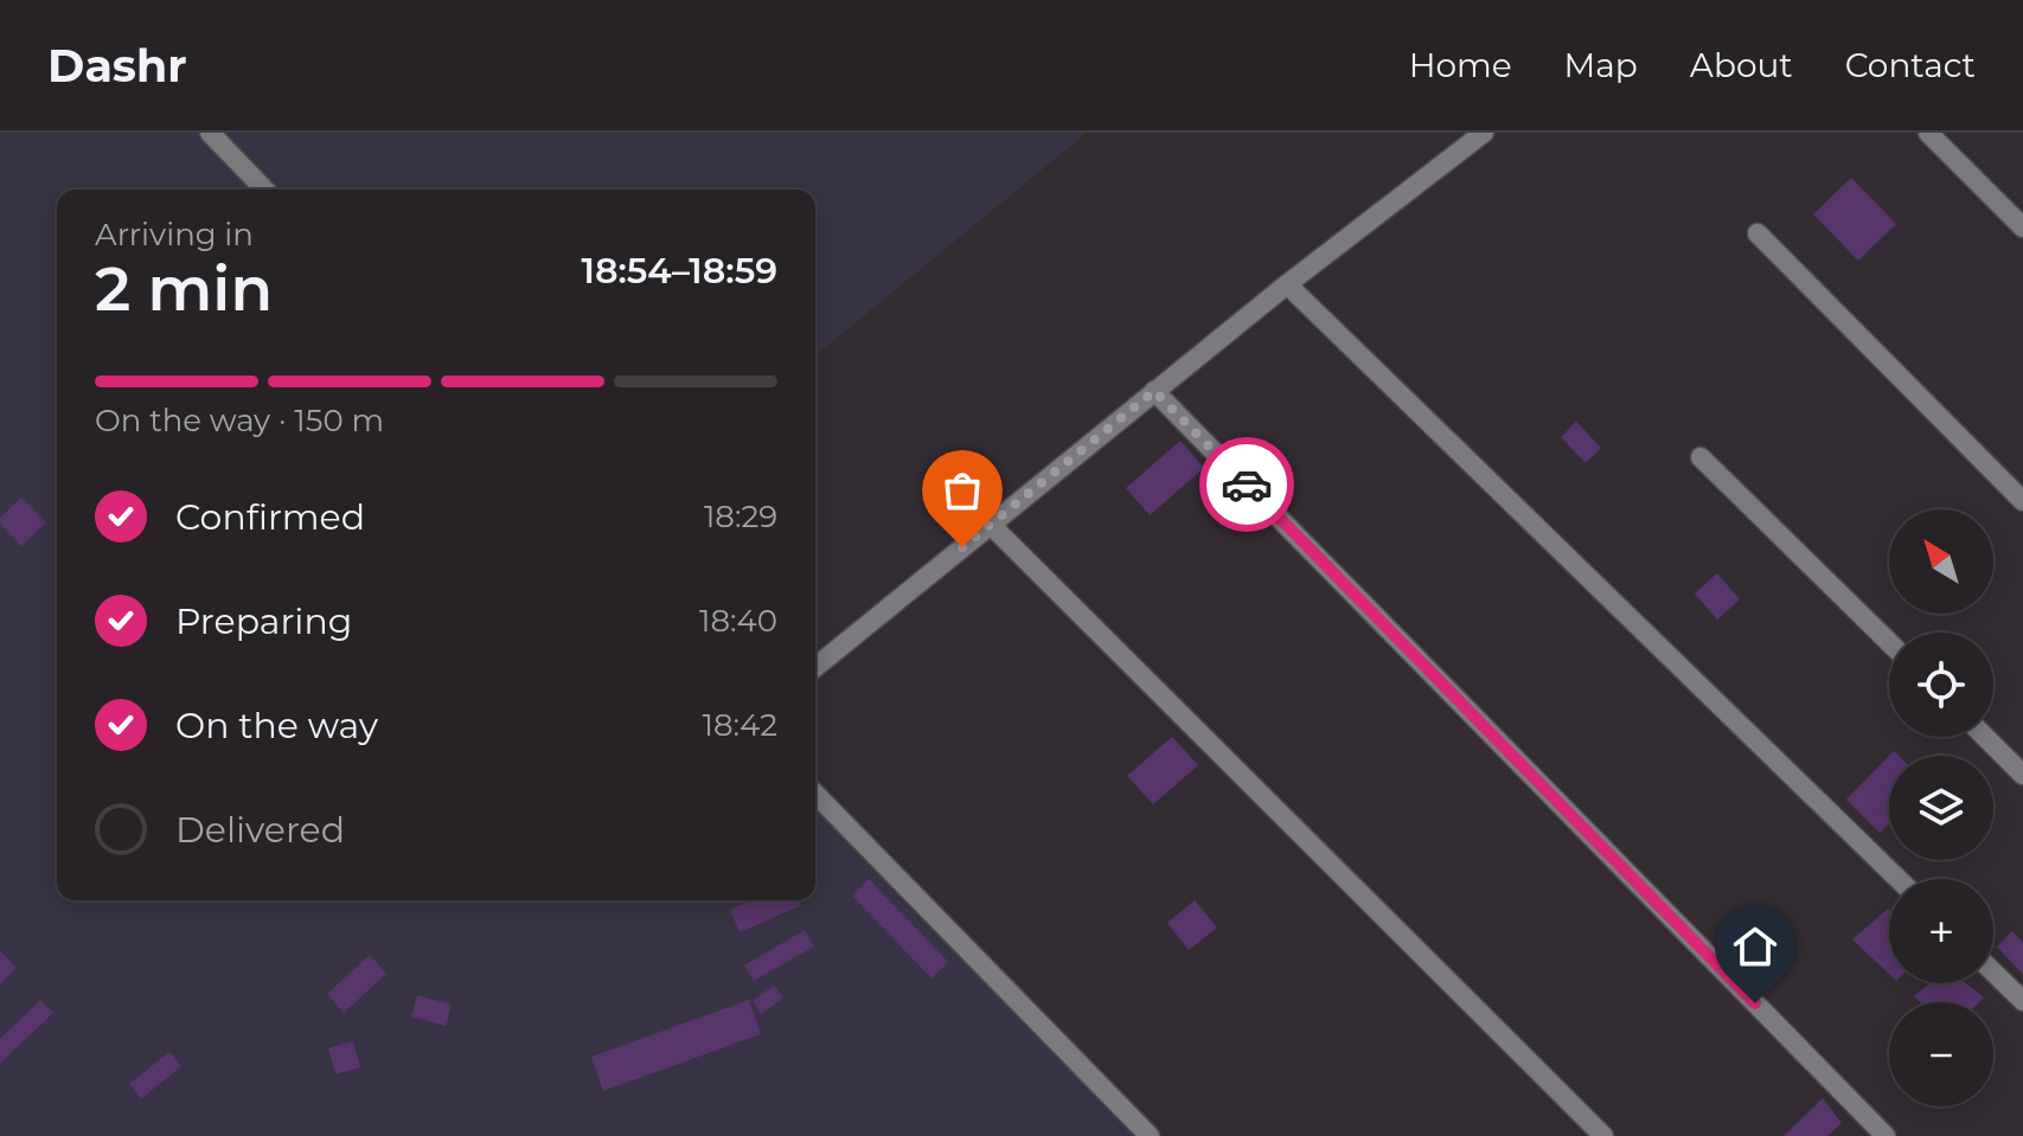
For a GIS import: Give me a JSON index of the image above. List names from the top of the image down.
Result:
{
  "north": "top left",
  "page": {
    "header": "Dashr",
    "nav": [
      "Home",
      "Map",
      "About",
      "Contact"
    ],
    "heading": ["2 min", "Arriving in", "18:54–18:59"],
    "bar": "On the way · 150 m",
    "list": [
      ["Confirmed", "18:29"],
      ["Preparing", "18:40"],
      ["On the way", "18:42"],
      "Delivered"
    ],
    "map_buttons": ["+", "−"]
  }
}
